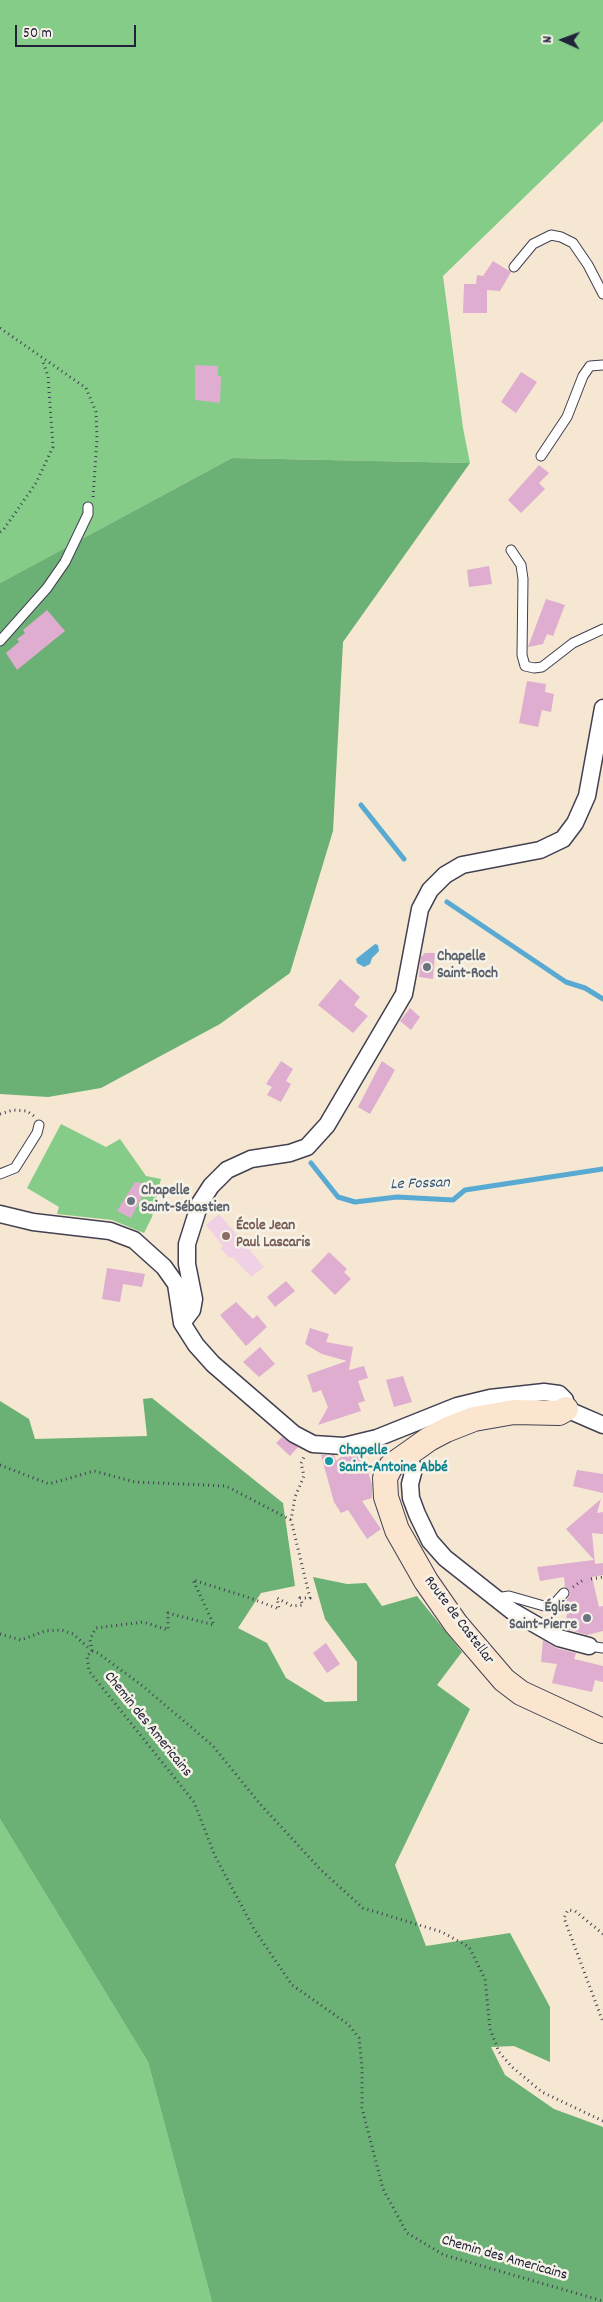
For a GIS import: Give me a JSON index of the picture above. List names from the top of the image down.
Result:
{
  "streets": {
    "street": ["Route de Castellar"],
    "path": ["Chemin des Americains"]
  },
  "water": ["Le Fossan"],
  "places": [
    "Chapelle Saint-Roch",
    "Chapelle Saint-Sébastien",
    "École Jean Paul Lascaris",
    "Chapelle Saint-Antoine Abbé",
    "Église Saint-Pierre"
  ],
  "scale_bar": "50 m",
  "north": "left"
}
